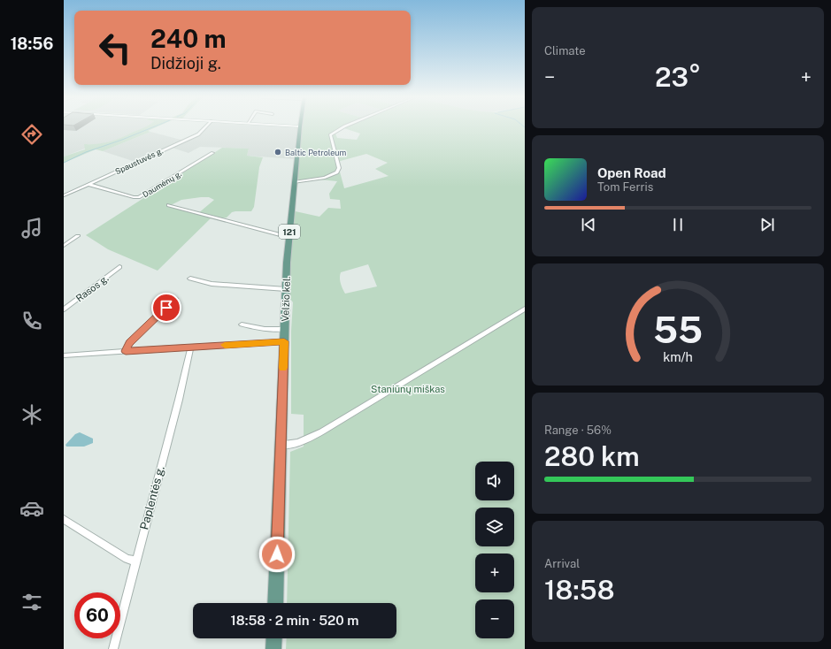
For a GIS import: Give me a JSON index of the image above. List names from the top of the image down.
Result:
{
  "streets": {
    "main road": ["121", "Velžio kel."],
    "street": [
      "Spaustuvės g.",
      "Daumėnų g.",
      "Rasos g.",
      "Paplentės g."
    ]
  },
  "crossings": [
    ["Spaustuvės g.", "Daumėnų g."]
  ],
  "parks": ["Staniūnų miškas"],
  "places": ["Baltic Petroleum"],
  "page": {
    "tabs": "18:56",
    "tile": [
      "Climate",
      ["Range · 56%", "280 km"],
      ["Arrival", "18:58"]
    ],
    "turn": ["240 m", "Didžioji g."],
    "heat": ["−", "23°", "+"],
    "song": ["Open Road", "Tom Ferris"],
    "map_buttons": ["+", "−"],
    "limit": "60",
    "trip": "18:58 · 2 min · 520 m",
    "gauge": ["55", "km/h"]
  }
}
